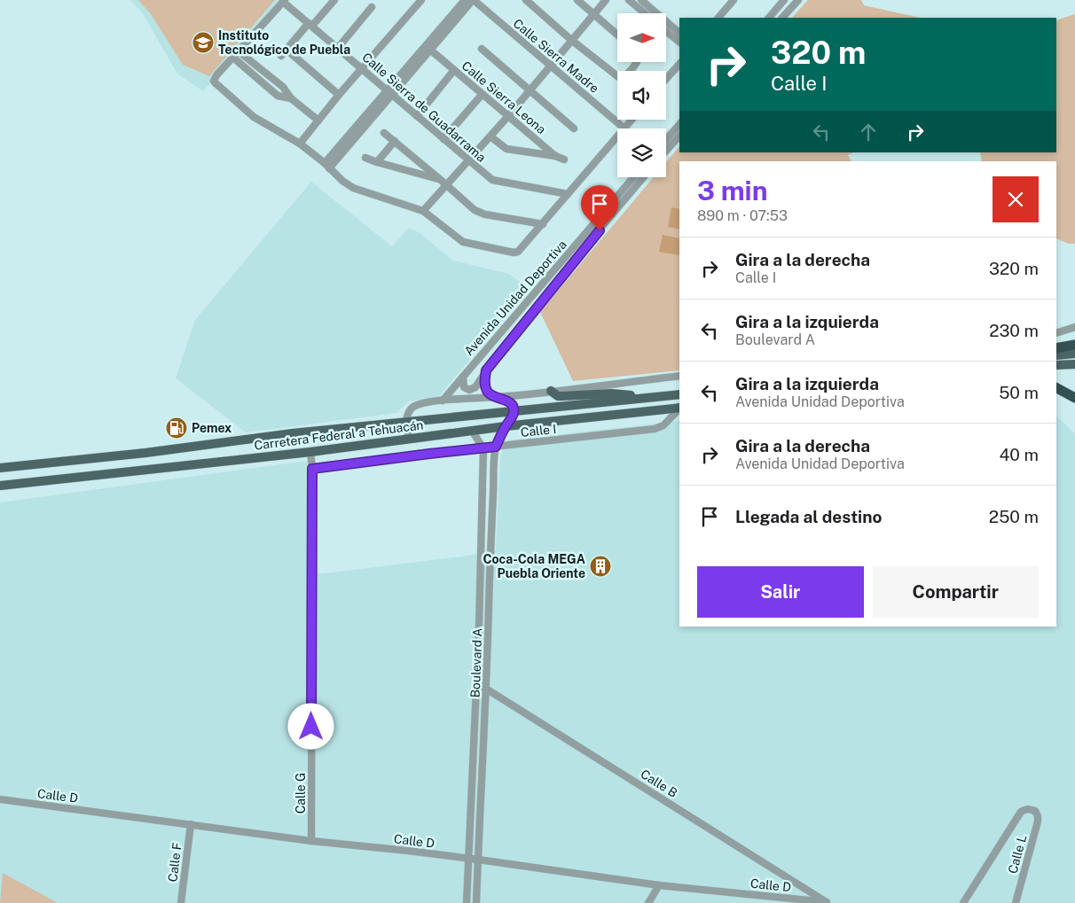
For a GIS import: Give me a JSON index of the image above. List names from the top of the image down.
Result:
{
  "streets": {
    "main road": ["Carretera Federal a Tehuacán"],
    "street": [
      "Calle Sierra Madre",
      "Calle Sierra Leona",
      "Calle Sierra de Guadarrama",
      "Avenida Unidad Deportiva",
      "Calle I",
      "Boulevard A",
      "Calle B",
      "Calle G",
      "Calle D",
      "Calle L",
      "Calle F"
    ]
  },
  "crossings": [
    ["Calle I", "Boulevard A"],
    ["Calle I", "Calle G"],
    ["Carretera Federal a Tehuacán", "Boulevard A"],
    ["Carretera Federal a Tehuacán", "Calle G"],
    ["Boulevard A", "Calle B"],
    ["Boulevard A", "Calle D"],
    ["Calle B", "Calle D"],
    ["Calle G", "Calle D"],
    ["Calle D", "Calle F"]
  ],
  "places": {
    "school or university": ["Instituto Tecnológico de Puebla"],
    "fuel station": ["Pemex"],
    "building": ["Coca-Cola MEGA Puebla Oriente"]
  },
  "north": "right",
  "page": {
    "turn": ["320 m", "Calle I"],
    "heading": ["3 min", "890 m · 07:53"],
    "list": [
      {
        "name": "Gira a la derecha",
        "note": "Calle I",
        "value": "320 m"
      },
      {
        "name": "Gira a la izquierda",
        "note": "Boulevard A",
        "value": "230 m"
      },
      {
        "name": "Gira a la izquierda",
        "note": "Avenida Unidad Deportiva",
        "value": "50 m"
      },
      {
        "name": "Gira a la derecha",
        "note": "Avenida Unidad Deportiva",
        "value": "40 m"
      },
      {
        "name": "Llegada al destino",
        "value": "250 m"
      }
    ],
    "buttons": ["Salir", "Compartir"]
  }
}
